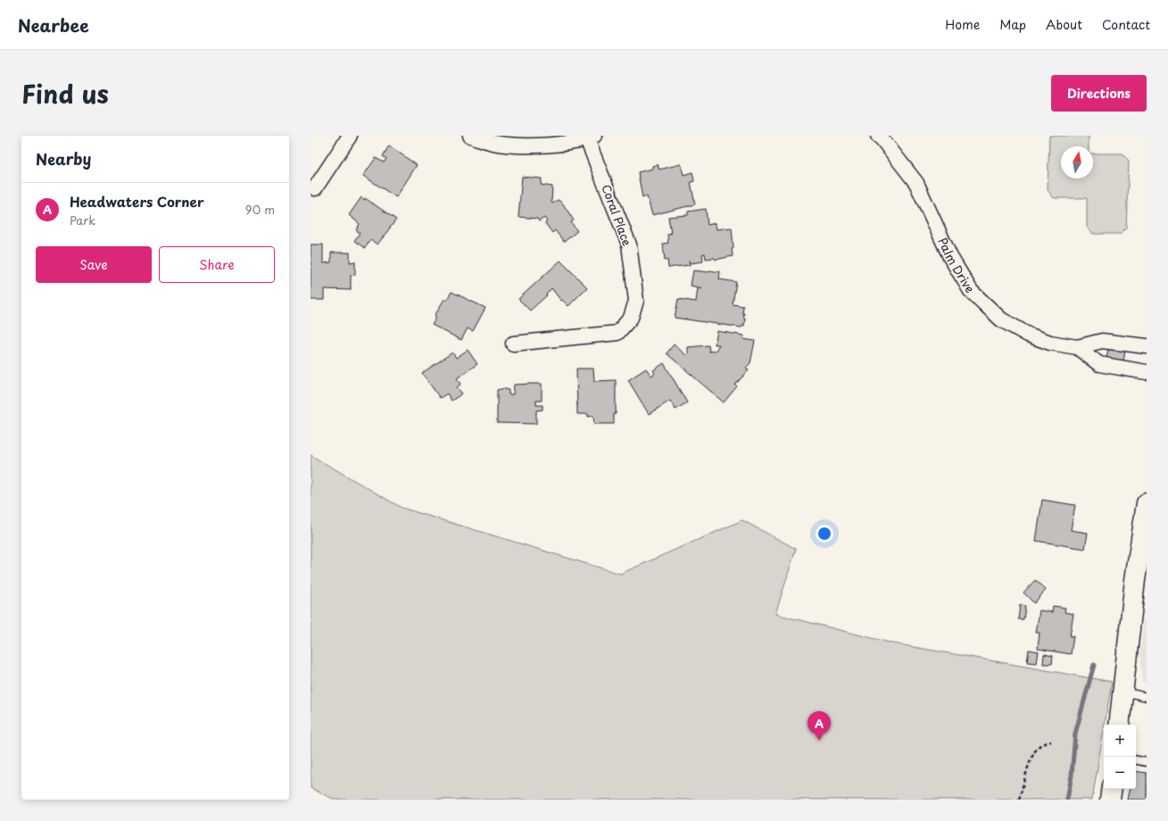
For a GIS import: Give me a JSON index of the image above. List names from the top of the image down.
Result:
{
  "streets": {
    "street": ["Coral Place", "Palm Drive"]
  },
  "north": "top",
  "page": {
    "header": "Nearbee",
    "nav": [
      "Home",
      "Map",
      "About",
      "Contact"
    ],
    "title": "Find us",
    "buttons": [
      "Directions",
      ["Save", "Share"]
    ],
    "heading": "Nearby",
    "list": [
      {
        "mark": "A",
        "name": "Headwaters Corner",
        "note": "Park",
        "value": "90 m"
      }
    ],
    "pins": "A",
    "map_buttons": ["+", "−"]
  }
}
